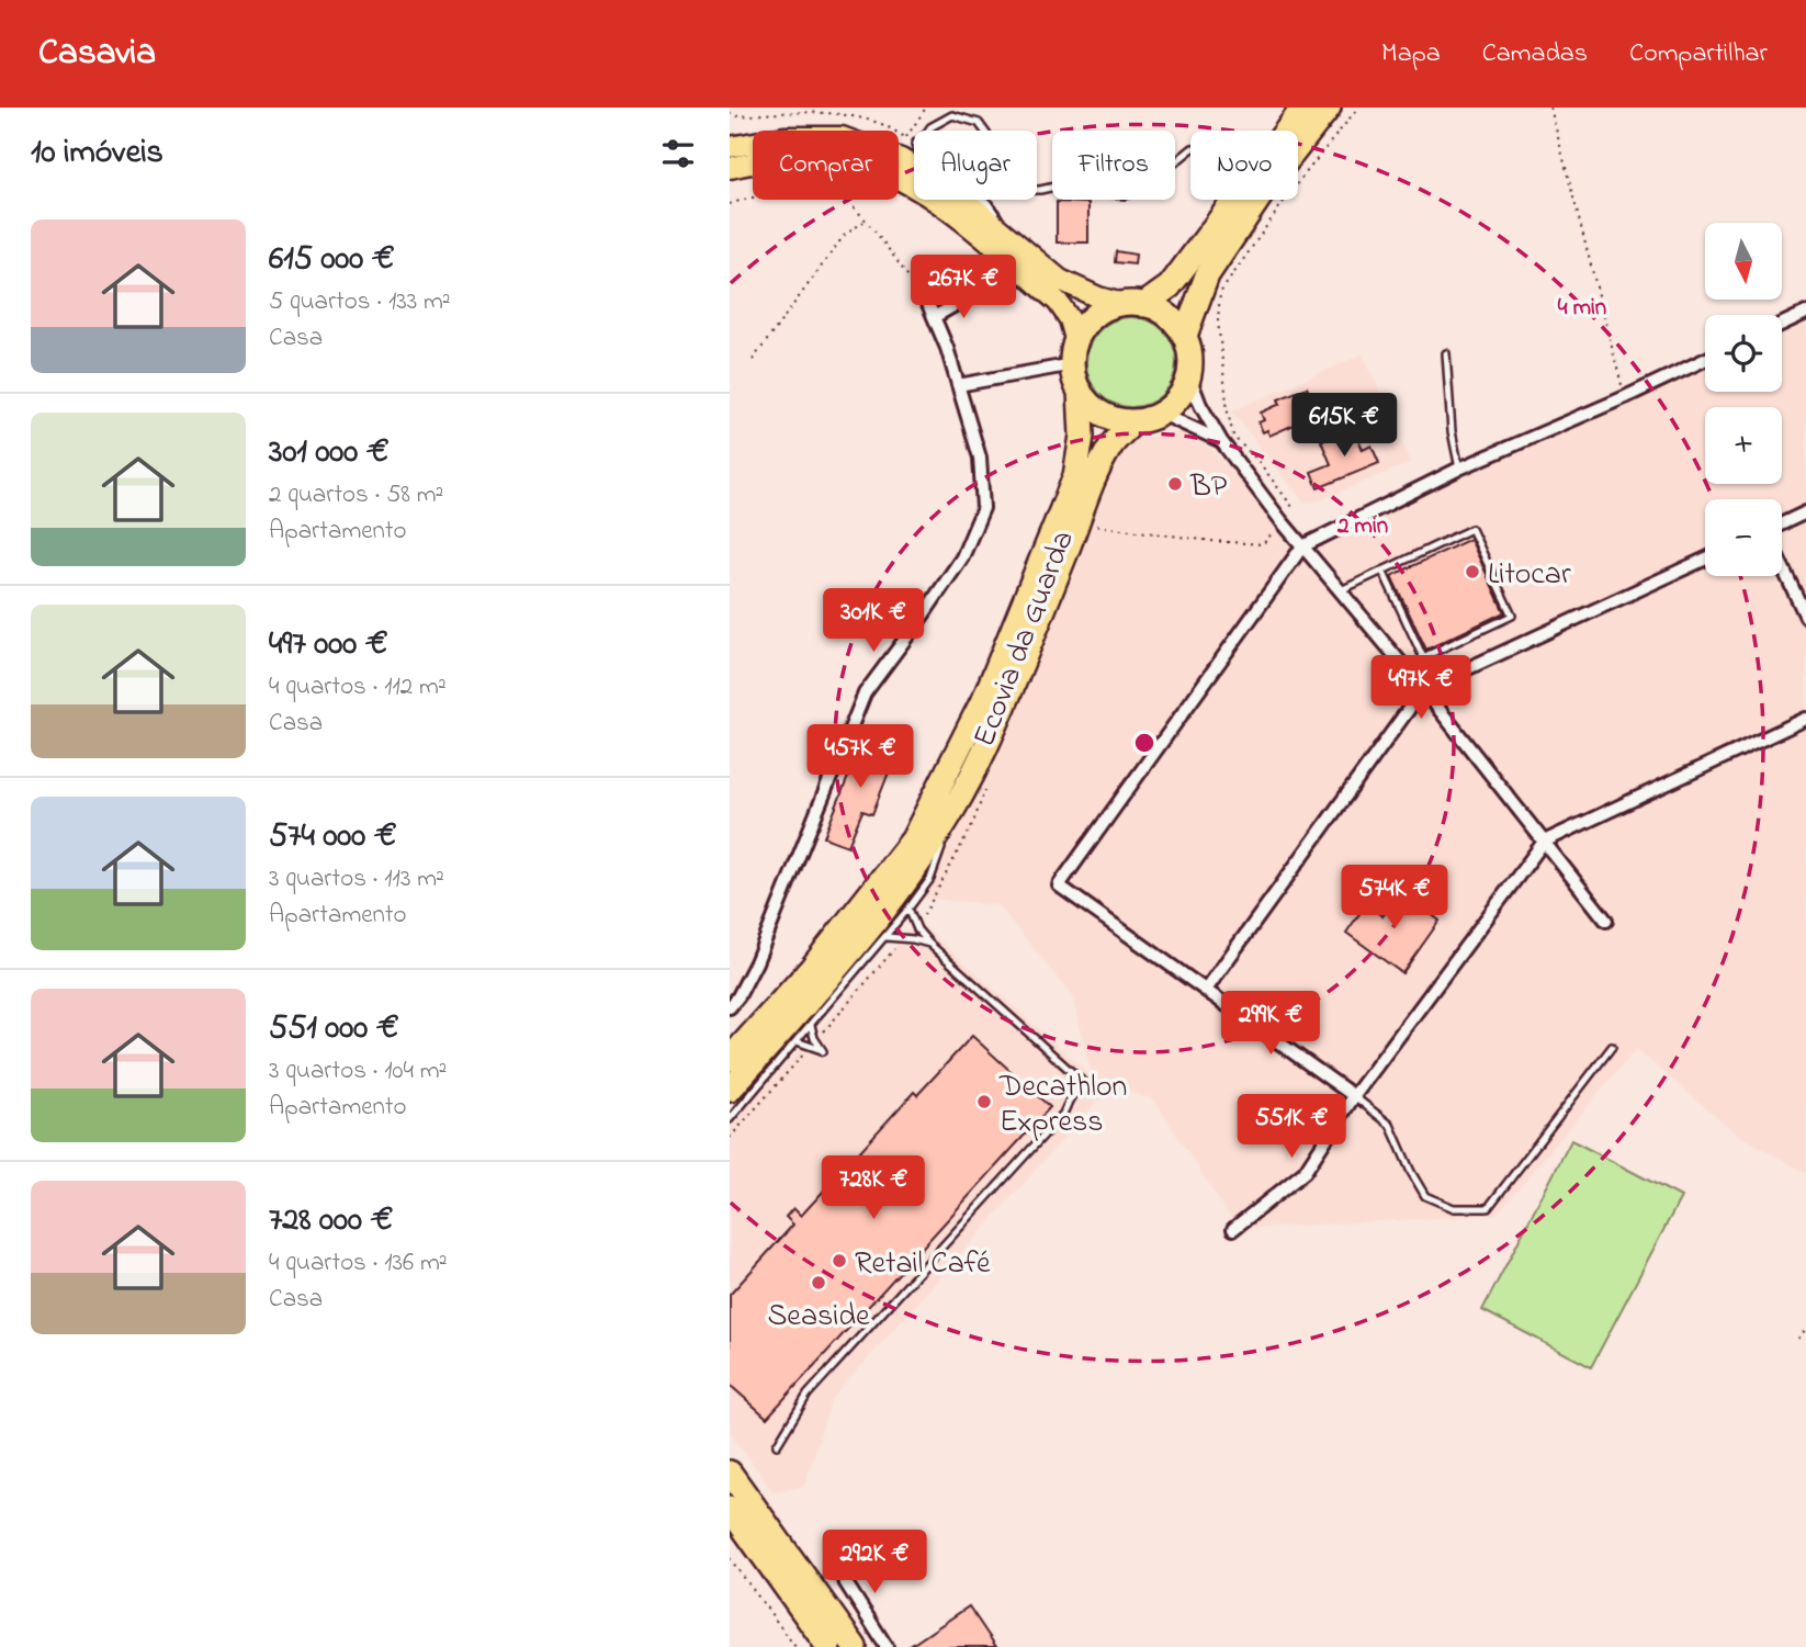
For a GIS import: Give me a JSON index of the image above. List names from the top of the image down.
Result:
{
  "streets": {
    "path": ["Ecovia da Guarda"]
  },
  "places": [
    "BP",
    "Litocar",
    "Decathlon Express",
    "Retail Café",
    "Seaside"
  ],
  "north": "bottom",
  "page": {
    "header": "Casavia",
    "nav": ["Mapa", "Camadas", "Compartilhar"],
    "heading": "10 imóveis",
    "chip": [
      "Comprar",
      "Alugar",
      "Filtros",
      "Novo"
    ],
    "list": [
      {
        "name": "615 000 €",
        "note": "5 quartos · 133 m² · Casa"
      },
      {
        "name": "301 000 €",
        "note": "2 quartos · 58 m² · Apartamento"
      },
      {
        "name": "497 000 €",
        "note": "4 quartos · 112 m² · Casa"
      },
      {
        "name": "574 000 €",
        "note": "3 quartos · 113 m² · Apartamento"
      },
      {
        "name": "551 000 €",
        "note": "3 quartos · 104 m² · Apartamento"
      },
      {
        "name": "728 000 €",
        "note": "4 quartos · 136 m² · Casa"
      }
    ],
    "map_buttons": ["+", "−"],
    "price": [
      "267K €",
      "615K €",
      "301K €",
      "497K €",
      "457K €",
      "574K €",
      "299K €",
      "551K €",
      "728K €",
      "292K €"
    ]
  },
  "rings": ["4 min", "2 min"]
}
